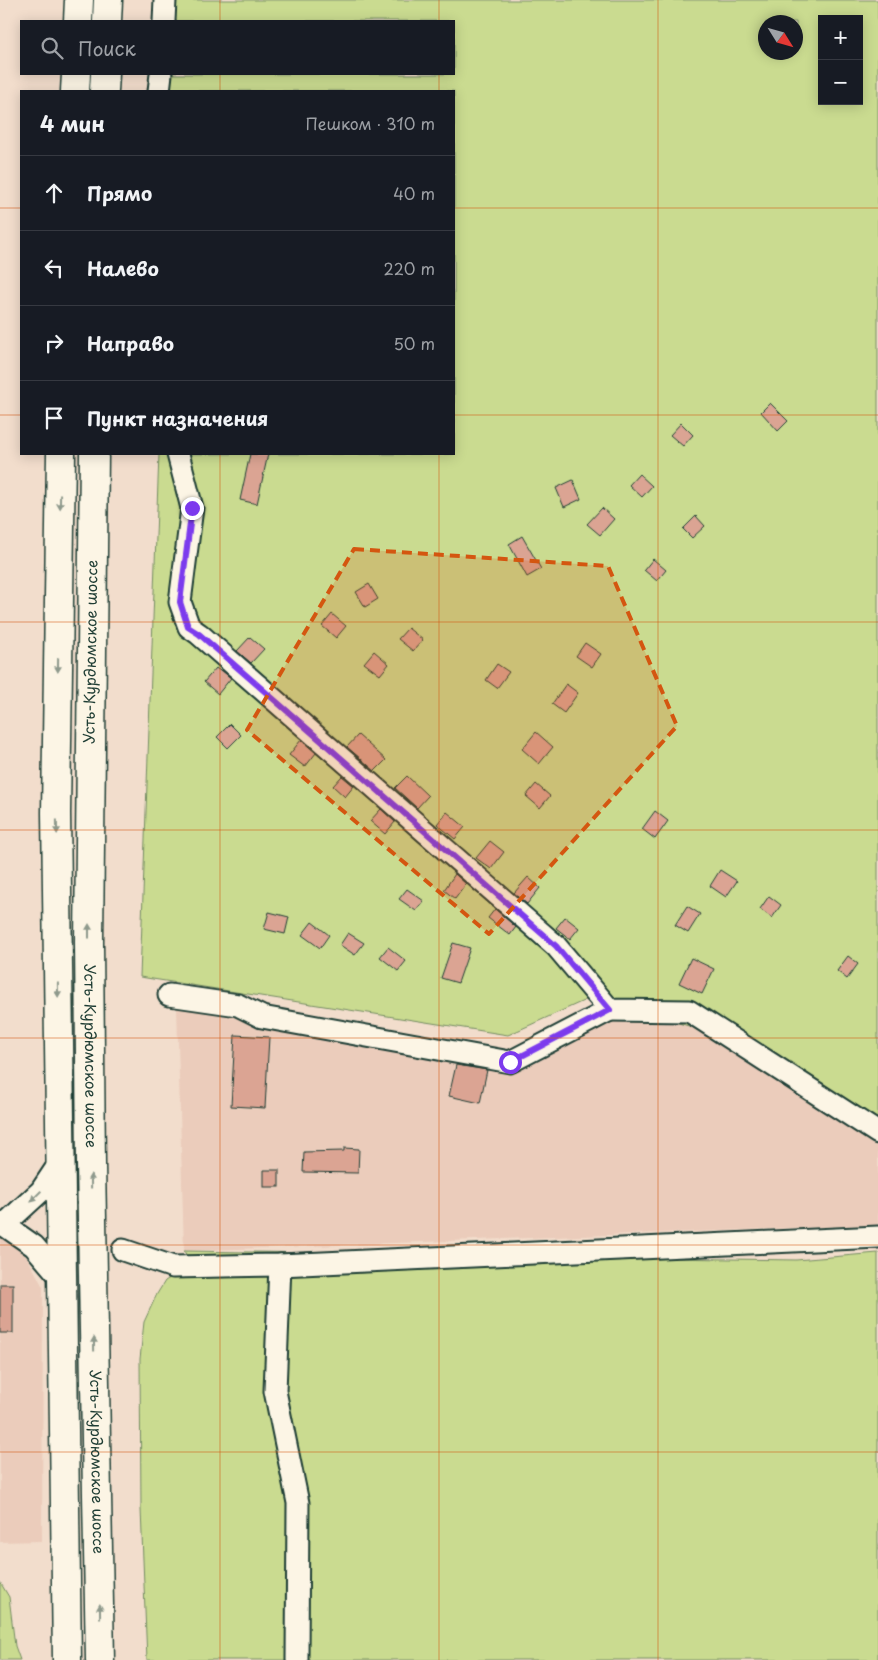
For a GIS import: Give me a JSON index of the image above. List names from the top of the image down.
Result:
{
  "streets": {
    "main road": ["Усть-Курдюмское шоссе"]
  },
  "north": "bottom right",
  "page": {
    "map_buttons": ["+", "−"],
    "search": "Поиск",
    "heading": ["4 мин", "Пешком · 310 m"],
    "list": [
      ["Прямо", "40 m"],
      ["Налево", "220 m"],
      ["Направо", "50 m"],
      "Пункт назначения"
    ]
  }
}
